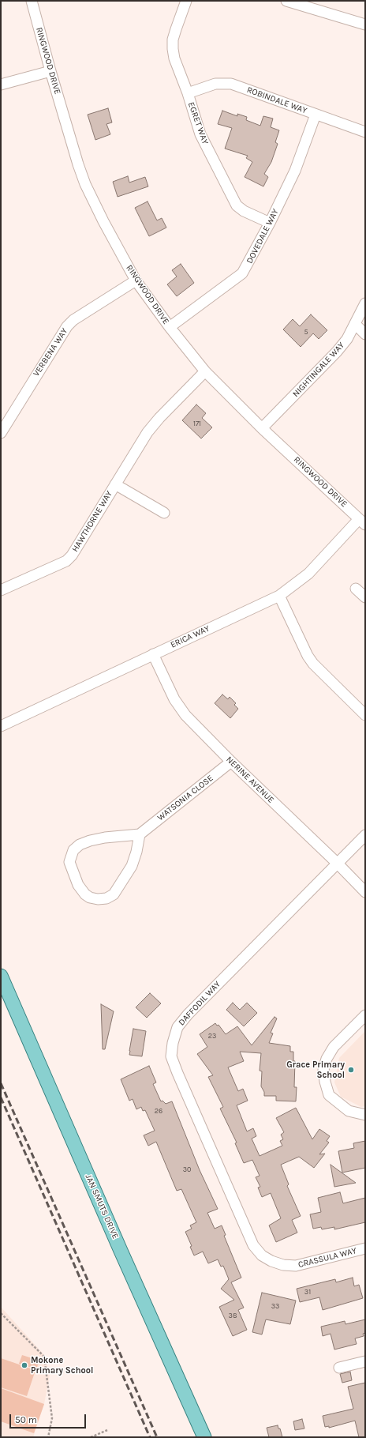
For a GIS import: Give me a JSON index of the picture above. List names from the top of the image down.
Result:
{
  "streets": {
    "main road": ["JAN SMUTS DRIVE"],
    "street": [
      "RINGWOOD DRIVE",
      "ROBINDALE WAY",
      "EGRET WAY",
      "DOVEDALE WAY",
      "VERBENA WAY",
      "NIGHTINGALE WAY",
      "HAWTHORNE WAY",
      "ERICA WAY",
      "NERINE AVENUE",
      "WATSONIA CLOSE",
      "DAFFODIL WAY",
      "CRASSULA WAY"
    ]
  },
  "crossings": [
    ["RINGWOOD DRIVE", "DOVEDALE WAY"],
    ["RINGWOOD DRIVE", "VERBENA WAY"],
    ["RINGWOOD DRIVE", "NIGHTINGALE WAY"],
    ["RINGWOOD DRIVE", "HAWTHORNE WAY"],
    ["RINGWOOD DRIVE", "ERICA WAY"],
    ["ROBINDALE WAY", "EGRET WAY"],
    ["ROBINDALE WAY", "DOVEDALE WAY"],
    ["EGRET WAY", "DOVEDALE WAY"],
    ["ERICA WAY", "NERINE AVENUE"],
    ["NERINE AVENUE", "WATSONIA CLOSE"],
    ["NERINE AVENUE", "DAFFODIL WAY"],
    ["DAFFODIL WAY", "CRASSULA WAY"]
  ],
  "places": ["Grace Primary School", "Mokone Primary School"],
  "house_numbers": [
    "5",
    "171",
    "23",
    "26",
    "30",
    "31",
    "33",
    "38"
  ],
  "scale_bar": "50 m"
}
